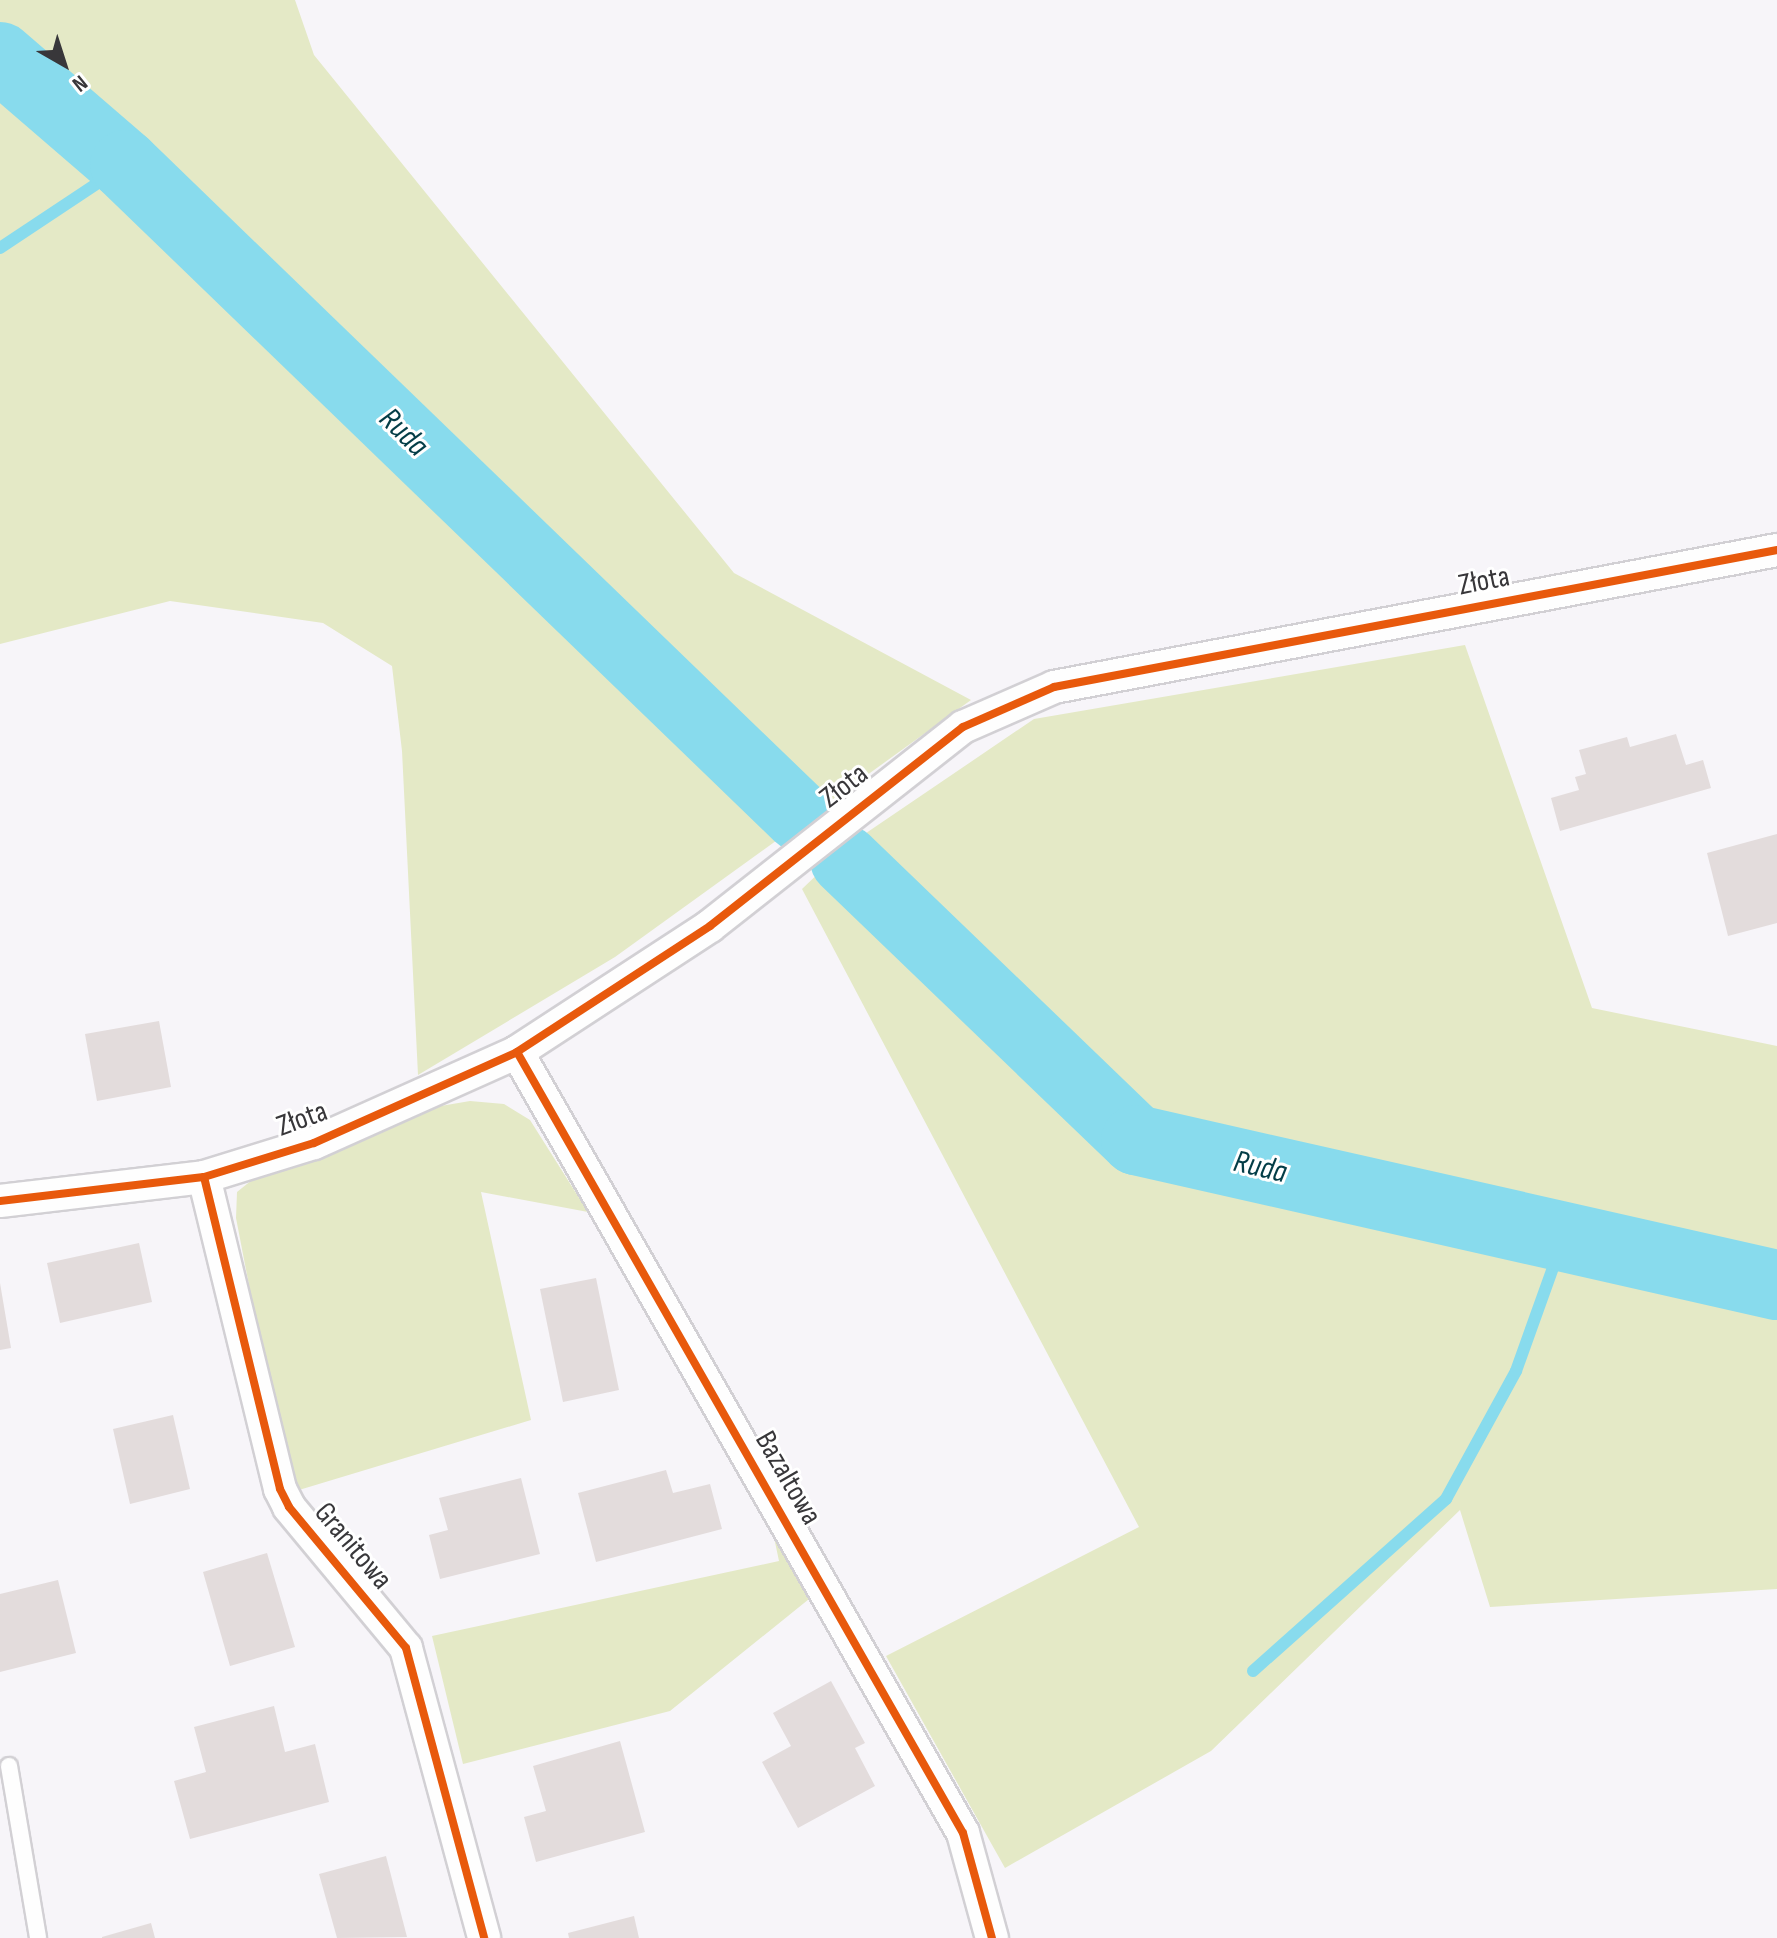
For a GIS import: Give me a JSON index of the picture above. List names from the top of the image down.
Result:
{
  "streets": {
    "street": ["Złota", "Bazaltowa", "Granitowa"]
  },
  "crossings": [
    ["Złota", "Bazaltowa"],
    ["Złota", "Granitowa"]
  ],
  "water": ["Ruda"],
  "north": "bottom right"
}
